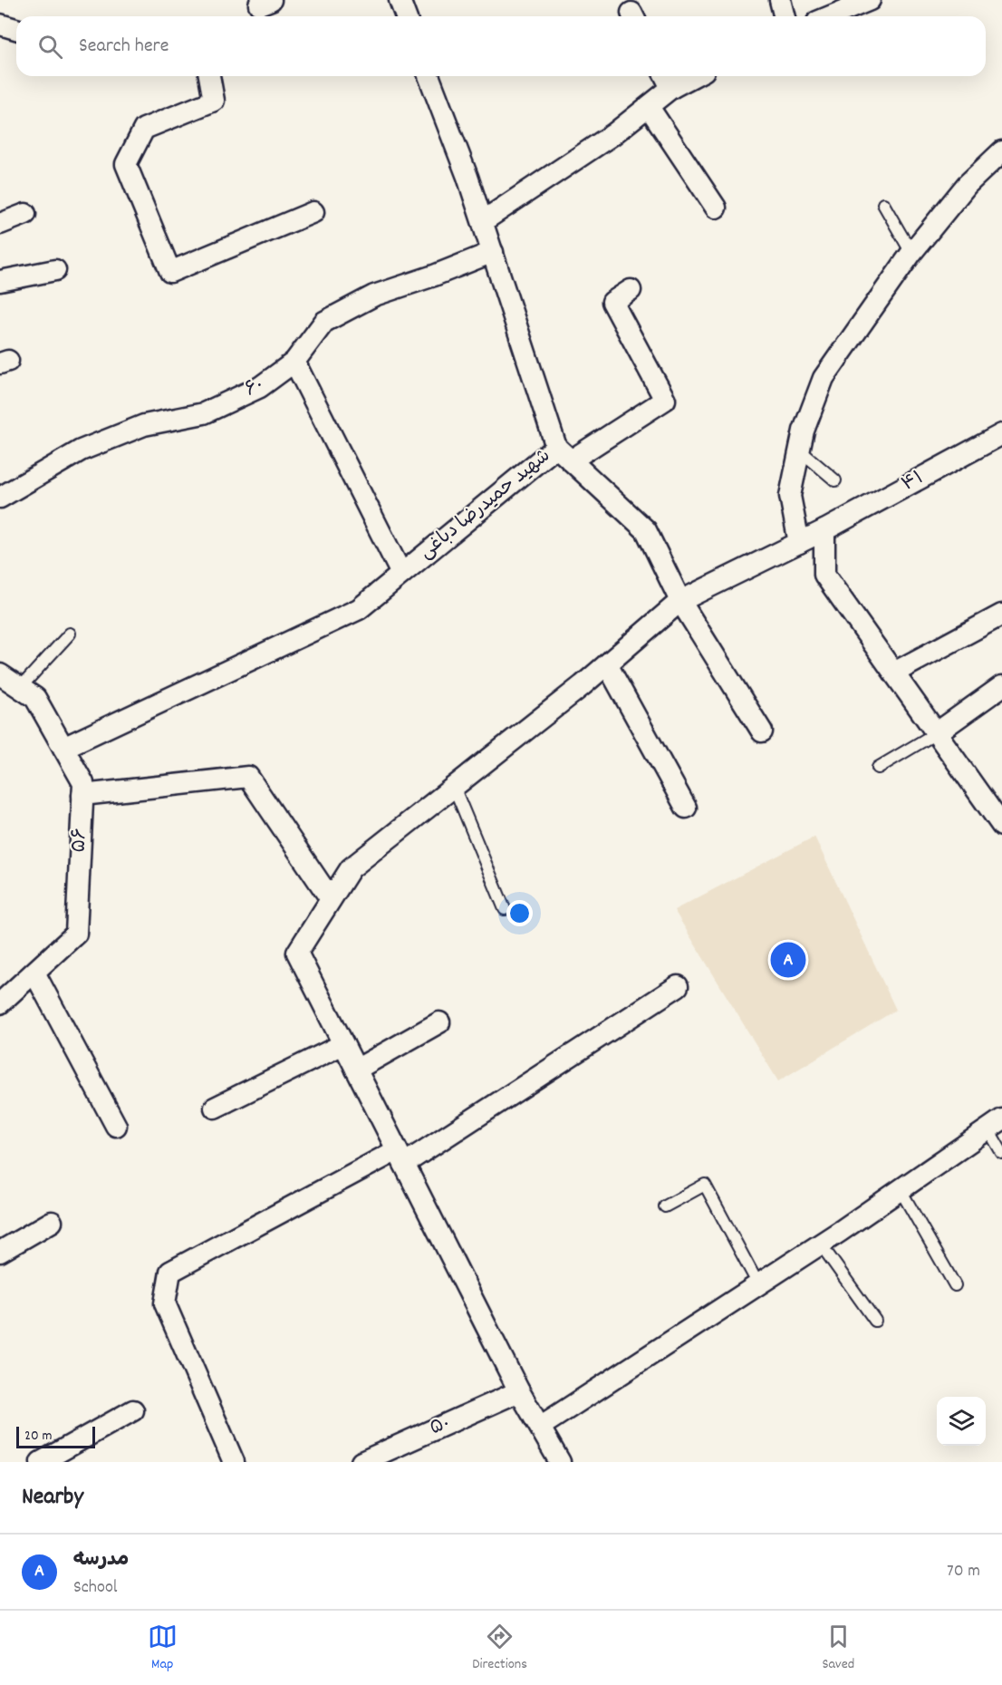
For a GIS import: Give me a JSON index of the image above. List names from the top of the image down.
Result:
{
  "streets": {
    "street": [
      "۶۰",
      "۴۱",
      "شهید حمیدرضا دباغی",
      "۵۶",
      "۵۰"
    ]
  },
  "crossings": [
    ["۶۰", "شهید حمیدرضا دباغی"],
    ["شهید حمیدرضا دباغی", "۵۶"]
  ],
  "scale_bar": "20 m",
  "page": {
    "search": "Search here",
    "pins": "A",
    "scale": "20 m",
    "heading": "Nearby",
    "list": [
      {
        "mark": "A",
        "name": "مدرسه",
        "note": "School",
        "value": "70 m"
      }
    ],
    "nav": ["Map", "Directions", "Saved"]
  }
}
